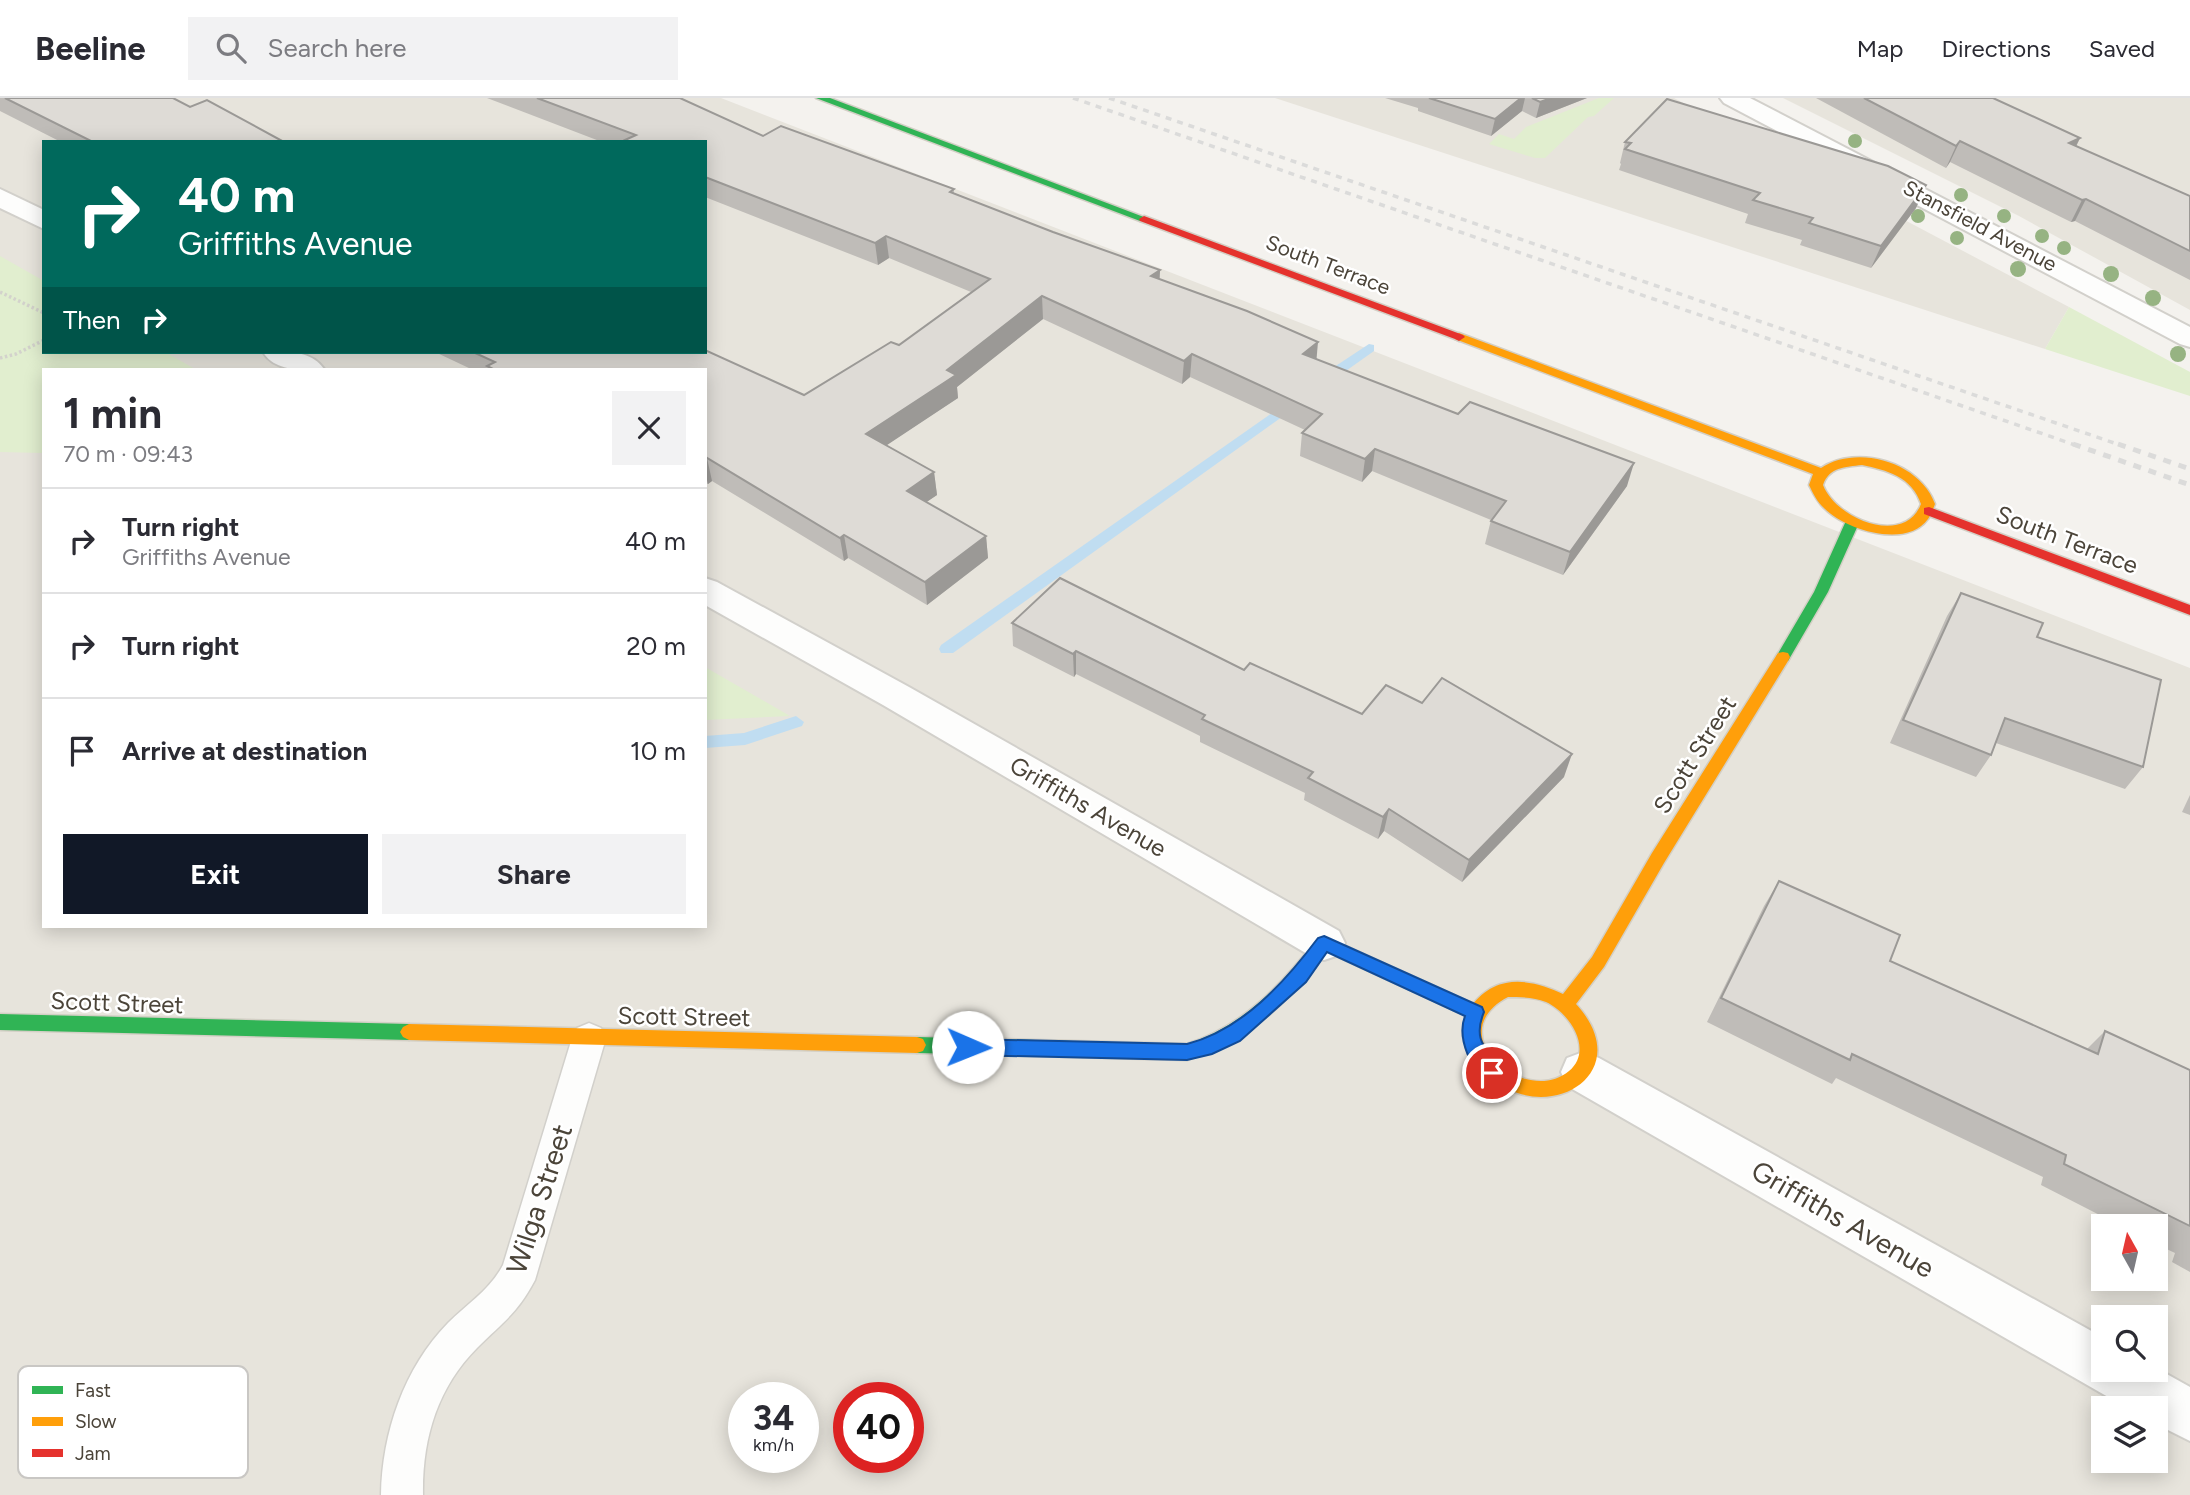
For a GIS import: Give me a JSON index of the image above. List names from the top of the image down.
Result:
{
  "streets": {
    "street": [
      "Stansfield Avenue",
      "South Terrace",
      "Scott Street",
      "Griffiths Avenue"
    ],
    "lane": ["Wilga Street"]
  },
  "crossings": [
    ["Scott Street", "Griffiths Avenue"],
    ["Scott Street", "Wilga Street"]
  ],
  "legend": ["Fast", "Slow", "Jam"],
  "north": "top",
  "page": {
    "header": "Beeline",
    "search": "Search here",
    "nav": ["Map", "Directions", "Saved"],
    "turn": ["40 m", "Griffiths Avenue"],
    "then": "Then",
    "heading": ["1 min", "70 m · 09:43"],
    "list": [
      {
        "name": "Turn right",
        "note": "Griffiths Avenue",
        "value": "40 m"
      },
      {
        "name": "Turn right",
        "value": "20 m"
      },
      {
        "name": "Arrive at destination",
        "value": "10 m"
      }
    ],
    "buttons": ["Exit", "Share"],
    "speed": "34 km/h",
    "limit": "40"
  }
}
